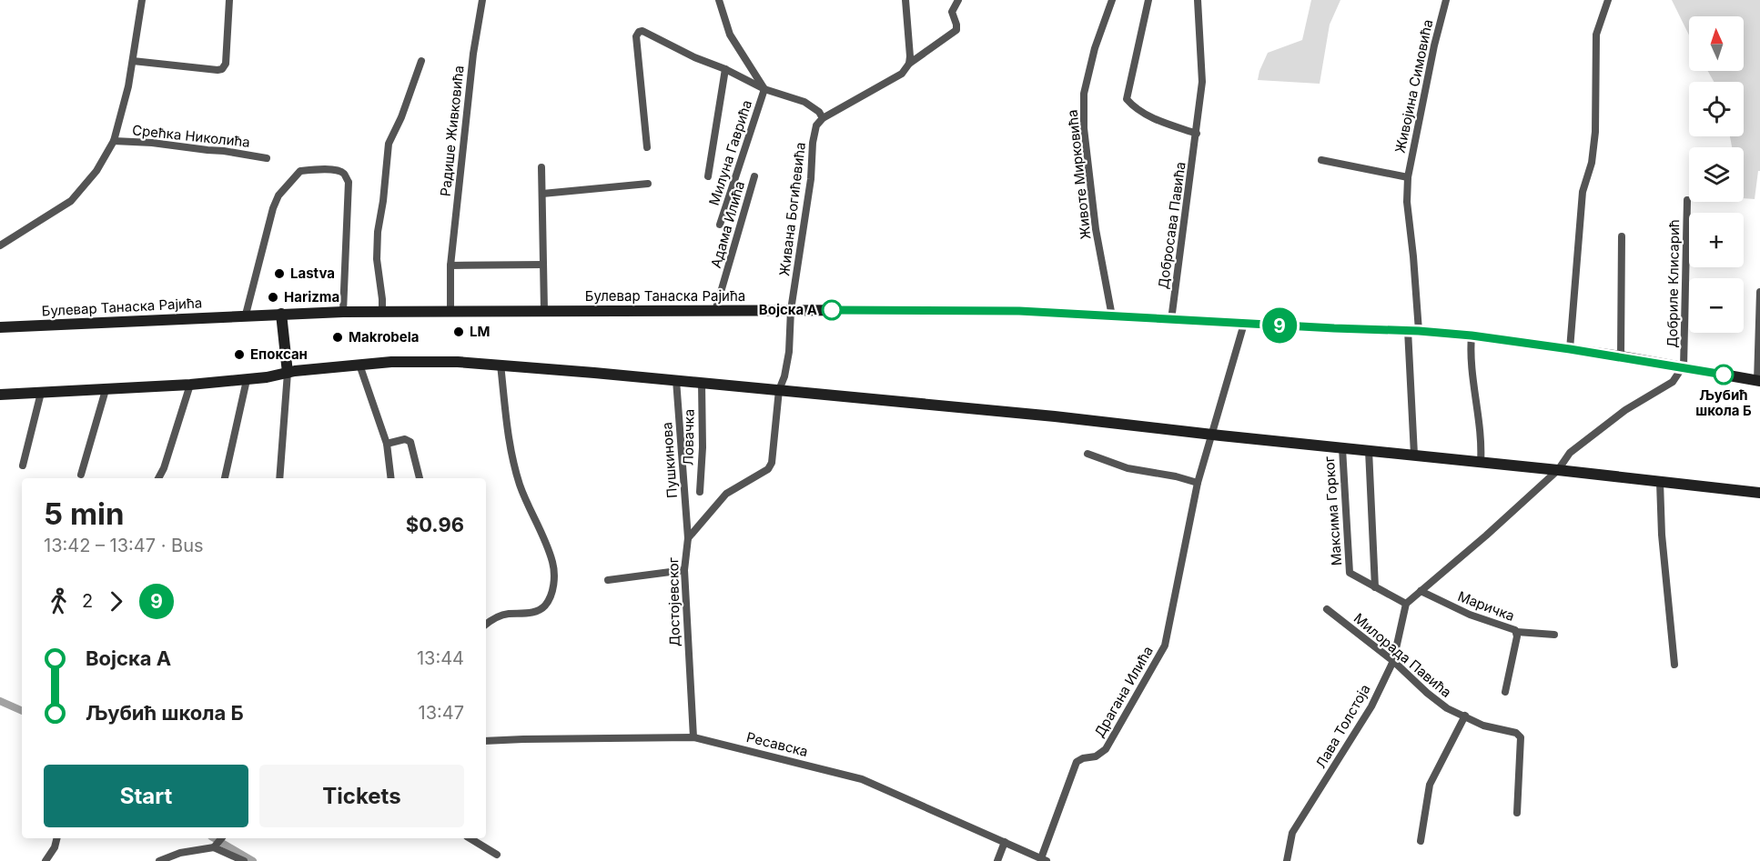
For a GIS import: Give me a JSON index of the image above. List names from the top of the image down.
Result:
{
  "streets": {
    "street": [
      "Живојина Симовића",
      "Радише Живковића",
      "Срећка Николића",
      "Милуна Гаврића",
      "Животе Мирковића",
      "Живана Богићевића",
      "Адама Илића",
      "Добросава Павића",
      "Добриле Клисарић",
      "Булевар Танаска Рајића",
      "Ловачка",
      "Пушкинова",
      "Максима Горког",
      "Достојевског",
      "Маричка",
      "Милорада Павића",
      "Драгана Илића",
      "Лава Толстоја",
      "Ресавска"
    ]
  },
  "crossings": [
    ["Живојина Симовића", "Булевар Танаска Рајића"],
    ["Радише Живковића", "Булевар Танаска Рајића"],
    ["Милуна Гаврића", "Живана Богићевића"],
    ["Животе Мирковића", "Булевар Танаска Рајића"],
    ["Живана Богићевића", "Булевар Танаска Рајића"],
    ["Живана Богићевића", "Достојевског"],
    ["Адама Илића", "Булевар Танаска Рајића"],
    ["Добросава Павића", "Булевар Танаска Рајића"],
    ["Добриле Клисарић", "Булевар Танаска Рајића"],
    ["Булевар Танаска Рајића", "Достојевског"],
    ["Пушкинова", "Достојевског"],
    ["Максима Горког", "Лава Толстоја"],
    ["Достојевског", "Ресавска"],
    ["Милорада Павића", "Лава Толстоја"],
    ["Драгана Илића", "Ресавска"]
  ],
  "places": [
    "Lastva",
    "Harizma",
    "Војска А",
    "LM",
    "Makrobela",
    "Епоксан",
    "Љубић школа Б"
  ],
  "lines": ["bus line 9"],
  "north": "top",
  "page": {
    "on_map": "9",
    "map_buttons": ["+", "−"],
    "heading": ["5 min", "13:42 – 13:47 · Bus", "$0.96"],
    "legs": ["2", "9"],
    "list": [
      {
        "name": "Војска А",
        "value": "13:44"
      },
      {
        "name": "Љубић школа Б",
        "value": "13:47"
      }
    ],
    "buttons": ["Start", "Tickets"]
  }
}
